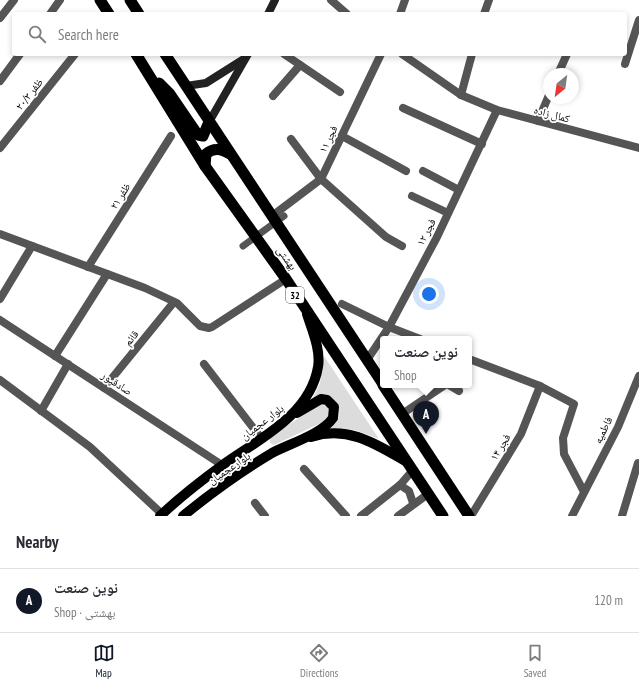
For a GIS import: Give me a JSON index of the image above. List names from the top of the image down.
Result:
{
  "streets": {
    "highway": ["بهشتی", "32"],
    "main road": ["بلوار عجمیان", "بلوارعجمیان"],
    "street": [
      "ظفر ۲۰/۳",
      "کمال زاده",
      "فجر ۱۱",
      "ظفر ۲۱",
      "فجر ۱۲",
      "قائم",
      "صادقپور",
      "فاطمیه",
      "فجر ۱۴"
    ]
  },
  "crossings": [
    ["کمال زاده", "فجر ۱۲"],
    ["فجر ۱۱", "بهشتی"],
    ["فجر ۱۲", "بهشتی"],
    ["بهشتی", "بلوار عجمیان"],
    ["بهشتی", "فجر ۱۴"],
    ["قائم", "صادقپور"],
    ["صادقپور", "بلوار عجمیان"]
  ],
  "north": "bottom left",
  "page": {
    "search": "Search here",
    "popup": ["نوین صنعت", "Shop"],
    "pins": "A",
    "heading": "Nearby",
    "list": [
      {
        "mark": "A",
        "name": "نوین صنعت",
        "note": "Shop · بهشتی",
        "value": "120 m"
      }
    ],
    "nav": ["Map", "Directions", "Saved"]
  }
}
